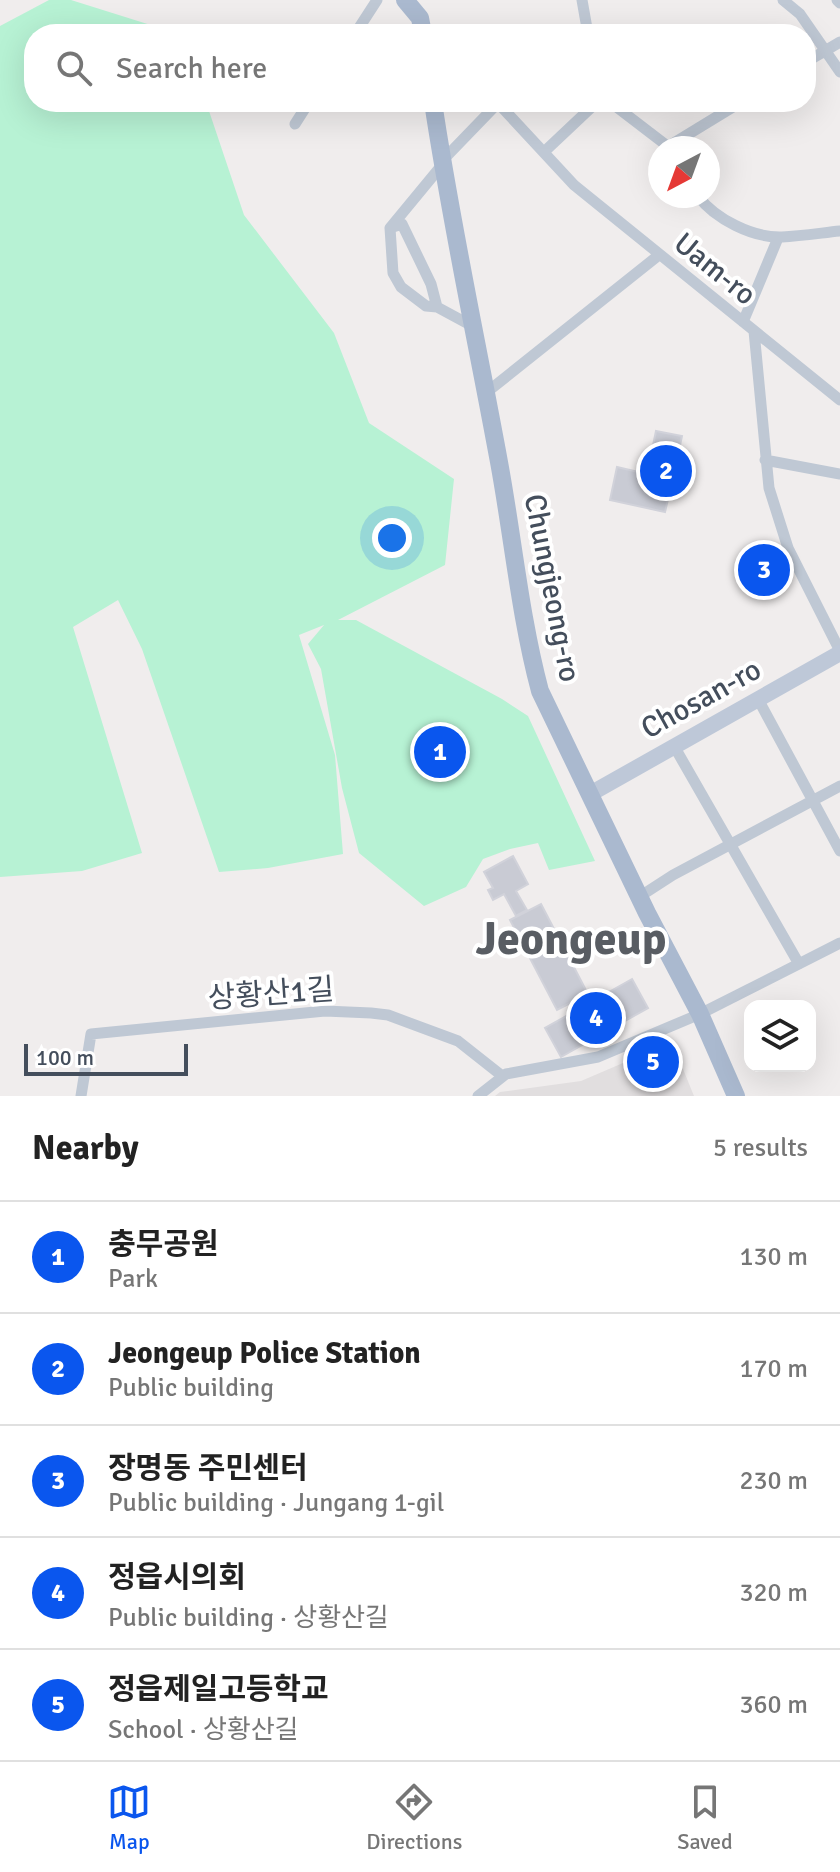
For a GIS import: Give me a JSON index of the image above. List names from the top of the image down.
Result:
{
  "streets": {
    "main road": ["Chungjeong-ro"],
    "street": ["Uam-ro", "Chosan-ro", "상황산1길"]
  },
  "crossings": [
    ["Chungjeong-ro", "Chosan-ro"]
  ],
  "districts": ["Jeongeup"],
  "scale_bar": "100 m",
  "north": "bottom left",
  "page": {
    "search": "Search here",
    "pins": [
      "2",
      "3",
      "1",
      "4",
      "5"
    ],
    "scale": "100 m",
    "heading": ["Nearby", "5 results"],
    "list": [
      {
        "mark": "1",
        "name": "충무공원",
        "note": "Park",
        "value": "130 m"
      },
      {
        "mark": "2",
        "name": "Jeongeup Police Station",
        "note": "Public building",
        "value": "170 m"
      },
      {
        "mark": "3",
        "name": "장명동 주민센터",
        "note": "Public building · Jungang 1-gil",
        "value": "230 m"
      },
      {
        "mark": "4",
        "name": "정읍시의회",
        "note": "Public building · 상황산길",
        "value": "320 m"
      },
      {
        "mark": "5",
        "name": "정읍제일고등학교",
        "note": "School · 상황산길",
        "value": "360 m"
      }
    ],
    "nav": ["Map", "Directions", "Saved"]
  }
}
